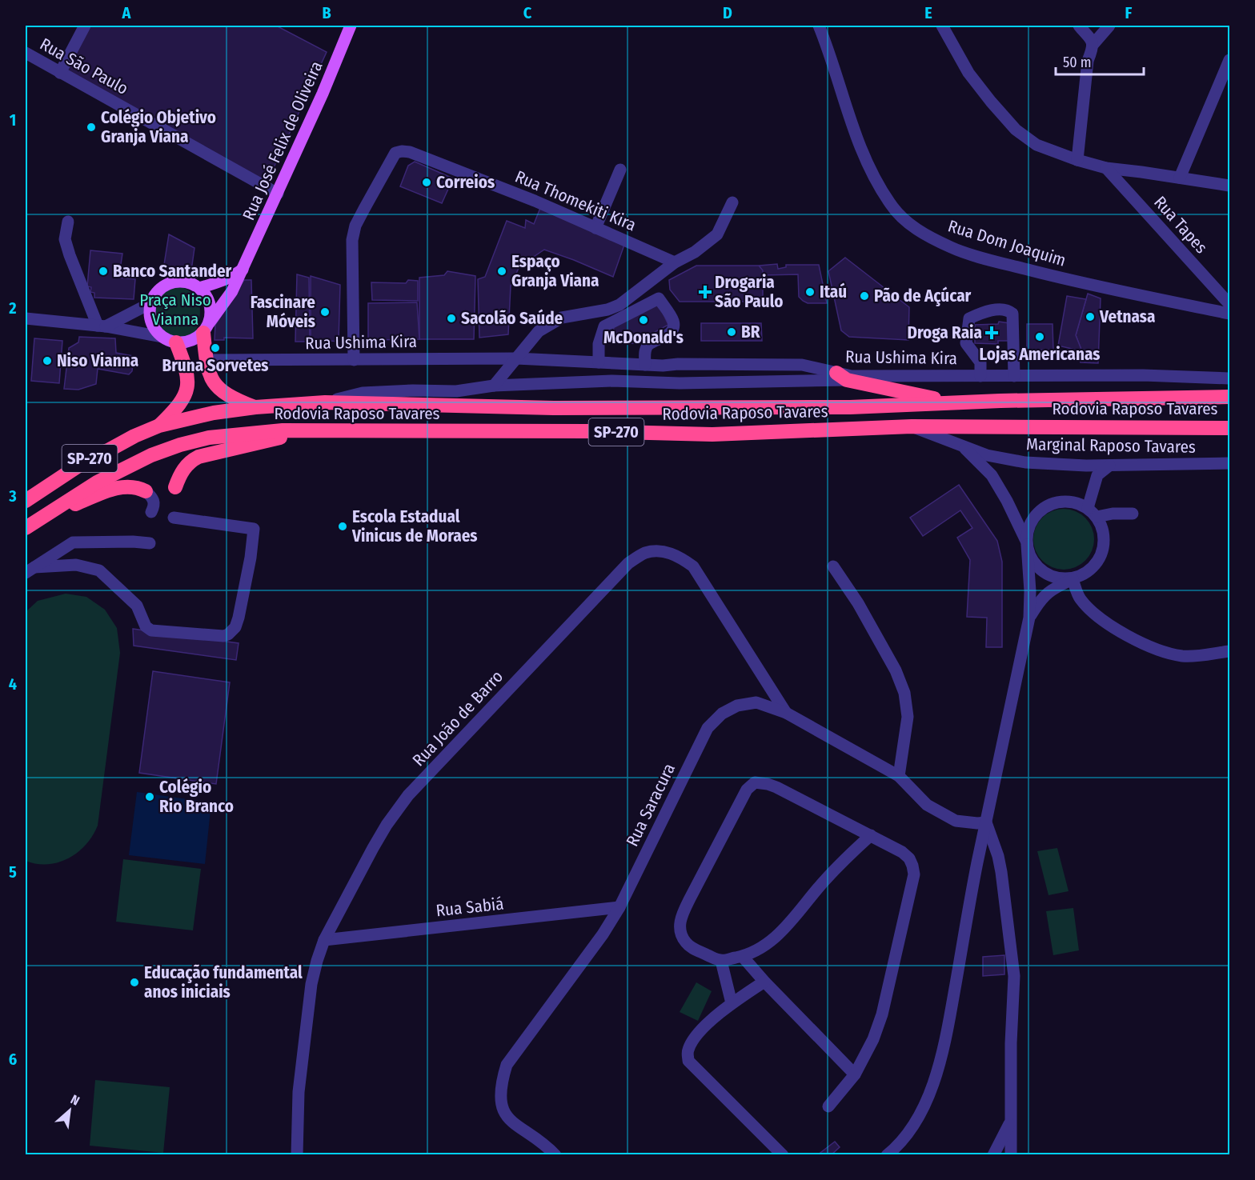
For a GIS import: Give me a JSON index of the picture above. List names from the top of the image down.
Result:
{
  "streets": {
    "highway": ["Rodovia Raposo Tavares", "SP-270"],
    "main road": ["Rua José Felix de Oliveira"],
    "street": [
      "Rua São Paulo",
      "Rua Thomekiti Kira",
      "Rua Tapes",
      "Rua Dom Joaquim",
      "Rua Ushima Kira",
      "Marginal Raposo Tavares",
      "Rua João de Barro",
      "Rua Saracura",
      "Rua Sabiá"
    ]
  },
  "crossings": [
    ["Rua São Paulo", "Rua José Felix de Oliveira"],
    ["Rua Thomekiti Kira", "Rua Ushima Kira"],
    ["Rodovia Raposo Tavares", "Marginal Raposo Tavares"],
    ["Rua João de Barro", "Rua Saracura"],
    ["Rua João de Barro", "Rua Sabiá"],
    ["Rua Saracura", "Rua Sabiá"]
  ],
  "parks": ["Praça Niso Vianna"],
  "places": {
    "other": [
      "Colégio Objetivo Granja Viana",
      "Correios",
      "Banco Santander",
      "Espaço Granja Viana",
      "Itaú",
      "Pão de Açúcar",
      "Fascinare Móveis",
      "Vetnasa",
      "Sacolão Saúde",
      "McDonald's",
      "BR",
      "Lojas Americanas",
      "Bruna Sorvetes",
      "Niso Vianna",
      "Escola Estadual Vinicus de Moraes",
      "Colégio Rio Branco",
      "Educação fundamental anos iniciais"
    ],
    "health": ["Drogaria São Paulo", "Droga Raia"]
  },
  "scale_bar": "50 m",
  "north": "top right",
  "grid": {
    "columns": [
      "A",
      "B",
      "C",
      "D",
      "E",
      "F"
    ],
    "rows": [
      "1",
      "2",
      "3",
      "4",
      "5",
      "6"
    ]
  }
}
